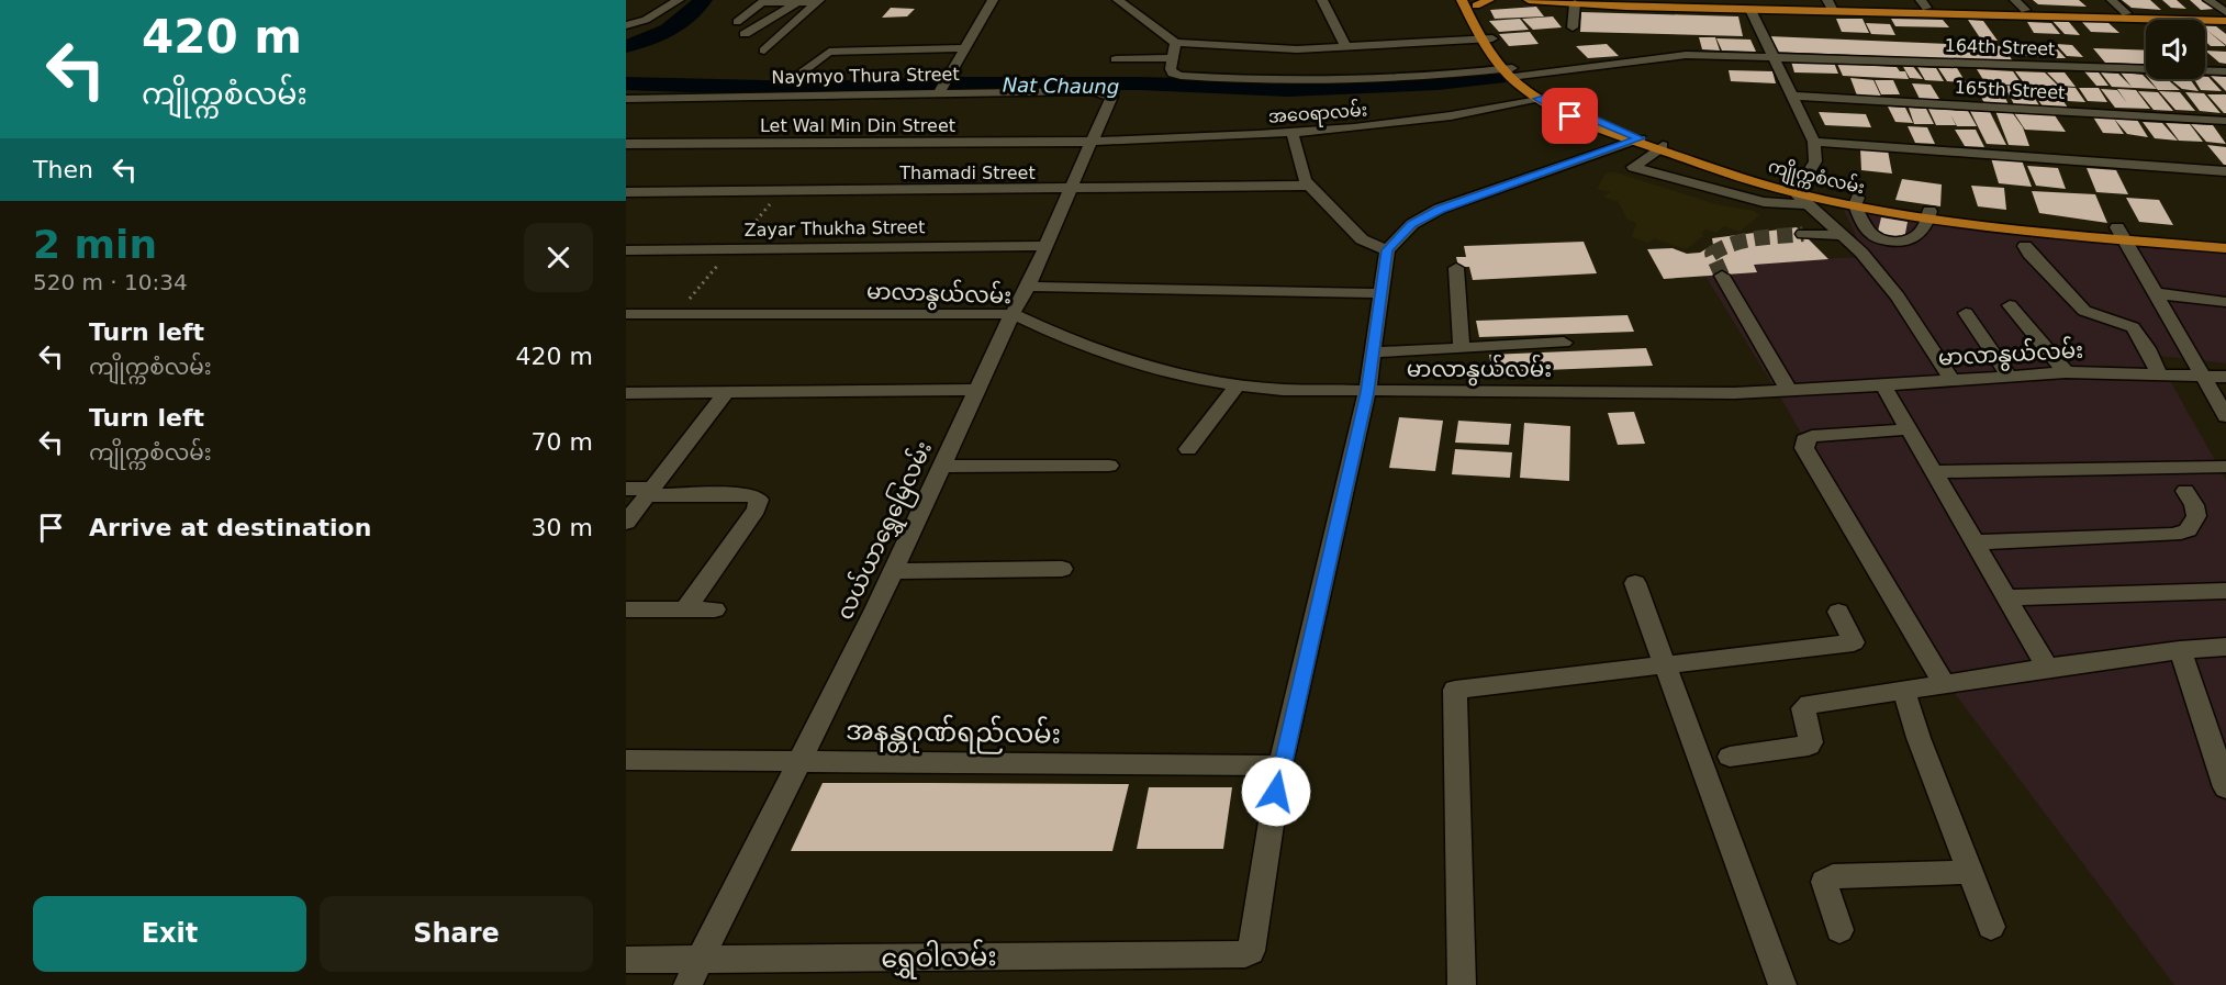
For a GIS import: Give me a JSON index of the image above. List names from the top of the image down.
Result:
{
  "streets": {
    "main road": ["ကျိုက္ကစံလမ်း"],
    "street": [
      "164th Street",
      "Naymyo Thura Street",
      "165th Street",
      "အဝေရာလမ်း",
      "Let Wal Min Din Street",
      "Thamadi Street",
      "Zayar Thukha Street",
      "မာလာနွယ်လမ်း",
      "လယ်ယာရွှေမြေလမ်း",
      "အနန္တဂုဏ်ရည်လမ်း",
      "ရွှေဝါလမ်း"
    ]
  },
  "crossings": [
    ["164th Street", "ကျိုက္ကစံလမ်း"],
    ["Naymyo Thura Street", "လယ်ယာရွှေမြေလမ်း"],
    ["အဝေရာလမ်း", "Let Wal Min Din Street"],
    ["အဝေရာလမ်း", "ကျိုက္ကစံလမ်း"],
    ["အဝေရာလမ်း", "လယ်ယာရွှေမြေလမ်း"],
    ["Let Wal Min Din Street", "လယ်ယာရွှေမြေလမ်း"],
    ["Thamadi Street", "လယ်ယာရွှေမြေလမ်း"],
    ["Zayar Thukha Street", "လယ်ယာရွှေမြေလမ်း"],
    ["မာလာနွယ်လမ်း", "လယ်ယာရွှေမြေလမ်း"],
    ["လယ်ယာရွှေမြေလမ်း", "အနန္တဂုဏ်ရည်လမ်း"],
    ["လယ်ယာရွှေမြေလမ်း", "ရွှေဝါလမ်း"],
    ["အနန္တဂုဏ်ရည်လမ်း", "ရွှေဝါလမ်း"]
  ],
  "water": ["Nat Chaung"],
  "page": {
    "turn": ["420 m", "ကျိုက္ကစံလမ်း"],
    "then": "Then",
    "heading": ["2 min", "520 m · 10:34"],
    "list": [
      {
        "name": "Turn left",
        "note": "ကျိုက္ကစံလမ်း",
        "value": "420 m"
      },
      {
        "name": "Turn left",
        "note": "ကျိုက္ကစံလမ်း",
        "value": "70 m"
      },
      {
        "name": "Arrive at destination",
        "value": "30 m"
      }
    ],
    "buttons": ["Exit", "Share"]
  }
}
